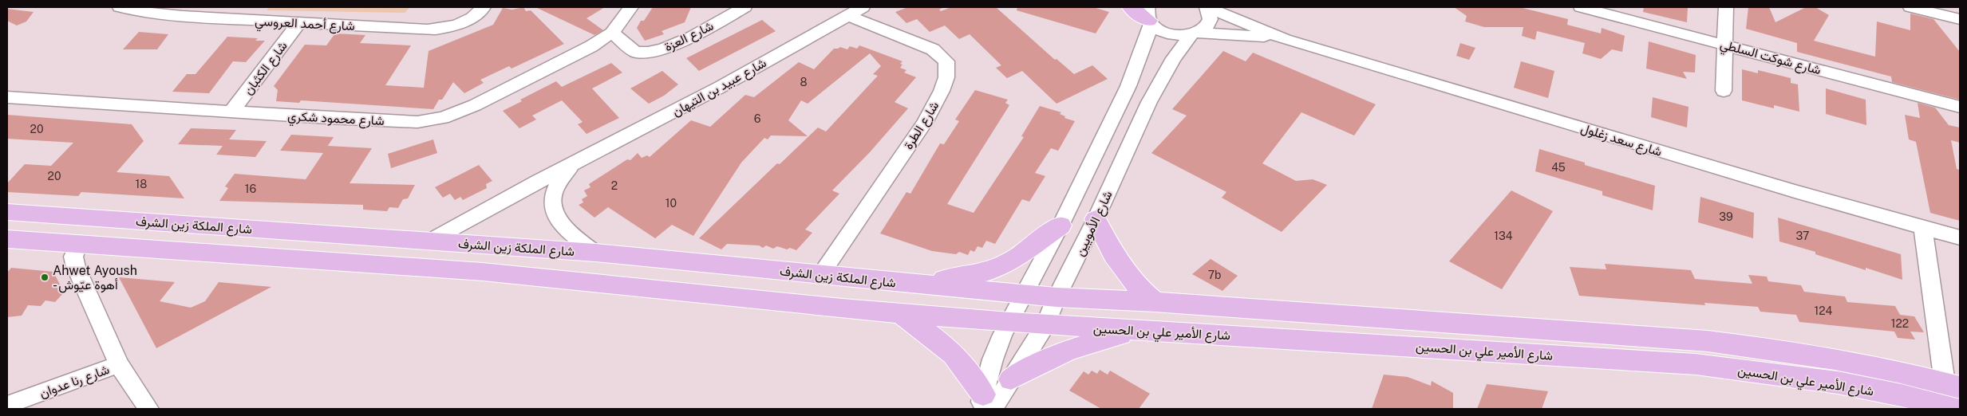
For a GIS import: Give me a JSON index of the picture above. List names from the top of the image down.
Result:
{
  "streets": {
    "main road": ["شارع الملكة زين الشرف", "شارع الأمير علي بن الحسين"],
    "street": [
      "شارع أحمد العروسي",
      "شارع العزة",
      "شارع شوكت السلطي",
      "شارع الكثبان",
      "شارع عبيد بن التيهان",
      "شارع محمود شكري",
      "شارع الطرة",
      "شارع سعد زغلول",
      "شارع الأمويين",
      "شارع رنا عدوان"
    ]
  },
  "crossings": [
    ["شارع أحمد العروسي", "شارع الكثبان"],
    ["شارع العزة", "شارع محمود شكري"],
    ["شارع الكثبان", "شارع محمود شكري"],
    ["شارع عبيد بن التيهان", "شارع الطرة"],
    ["شارع عبيد بن التيهان", "شارع الملكة زين الشرف"],
    ["شارع الطرة", "شارع الملكة زين الشرف"],
    ["شارع سعد زغلول", "شارع الأمويين"],
    ["شارع الأمويين", "شارع الأمير علي بن الحسين"],
    ["شارع الملكة زين الشرف", "شارع الأمير علي بن الحسين"]
  ],
  "places": ["Ahwet Ayoush - أهوة عيّوش"],
  "house_numbers": [
    "8",
    "6",
    "20",
    "45",
    "20",
    "18",
    "2",
    "16",
    "10",
    "39",
    "134",
    "37",
    "7b",
    "124",
    "122"
  ]
}
